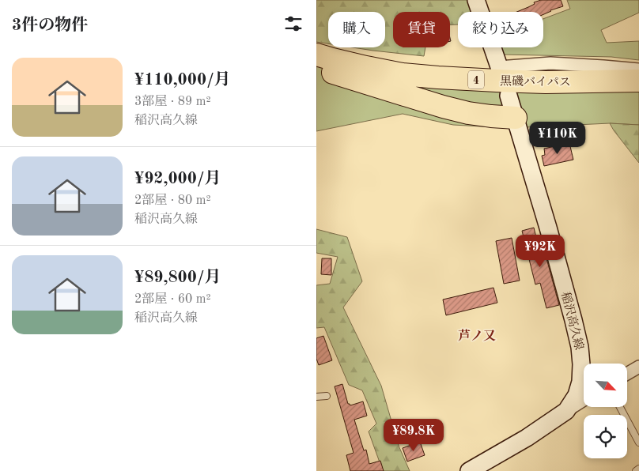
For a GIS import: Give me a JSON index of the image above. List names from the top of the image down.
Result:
{
  "streets": {
    "highway": ["4", "黒磯バイパス"],
    "main road": ["稲沢高久線"]
  },
  "districts": ["芦ノ又"],
  "north": "bottom right",
  "page": {
    "heading": "3件の物件",
    "chip": ["購入", "賃貸", "絞り込み"],
    "list": [
      {
        "name": "¥110,000/月",
        "note": "3部屋 · 89 m² · 稲沢高久線"
      },
      {
        "name": "¥92,000/月",
        "note": "2部屋 · 80 m² · 稲沢高久線"
      },
      {
        "name": "¥89,800/月",
        "note": "2部屋 · 60 m² · 稲沢高久線"
      }
    ],
    "price": ["¥110K", "¥92K", "¥89.8K"]
  }
}
